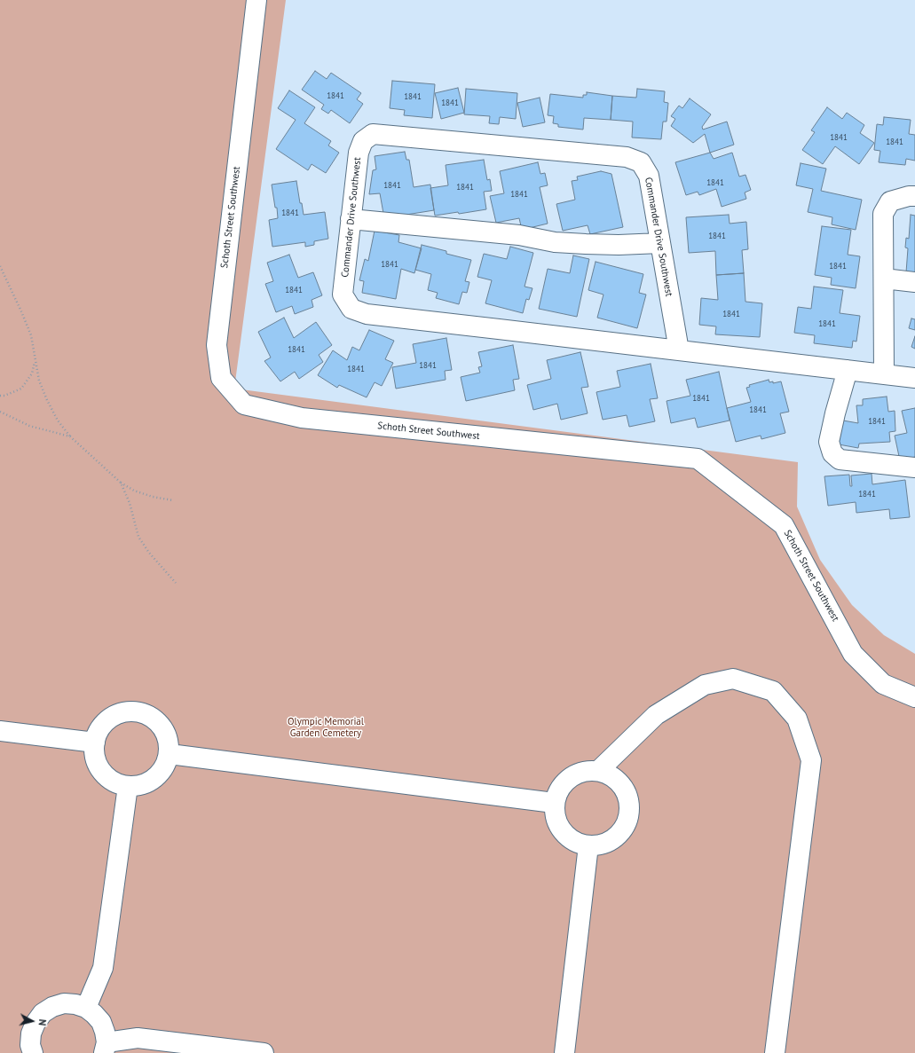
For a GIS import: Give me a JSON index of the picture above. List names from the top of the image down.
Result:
{
  "streets": {
    "street": ["Schoth Street Southwest", "Commander Drive Southwest"]
  },
  "parks": ["Olympic Memorial Garden Cemetery"],
  "house_numbers": [
    "1841",
    "1841",
    "1841",
    "1841",
    "1841",
    "1841",
    "1841",
    "1841",
    "1841",
    "1841",
    "1841",
    "1841",
    "1841",
    "1841",
    "1841",
    "1841",
    "1841",
    "1841",
    "1841",
    "1841",
    "1841",
    "1841",
    "1841"
  ],
  "north": "right"
}
